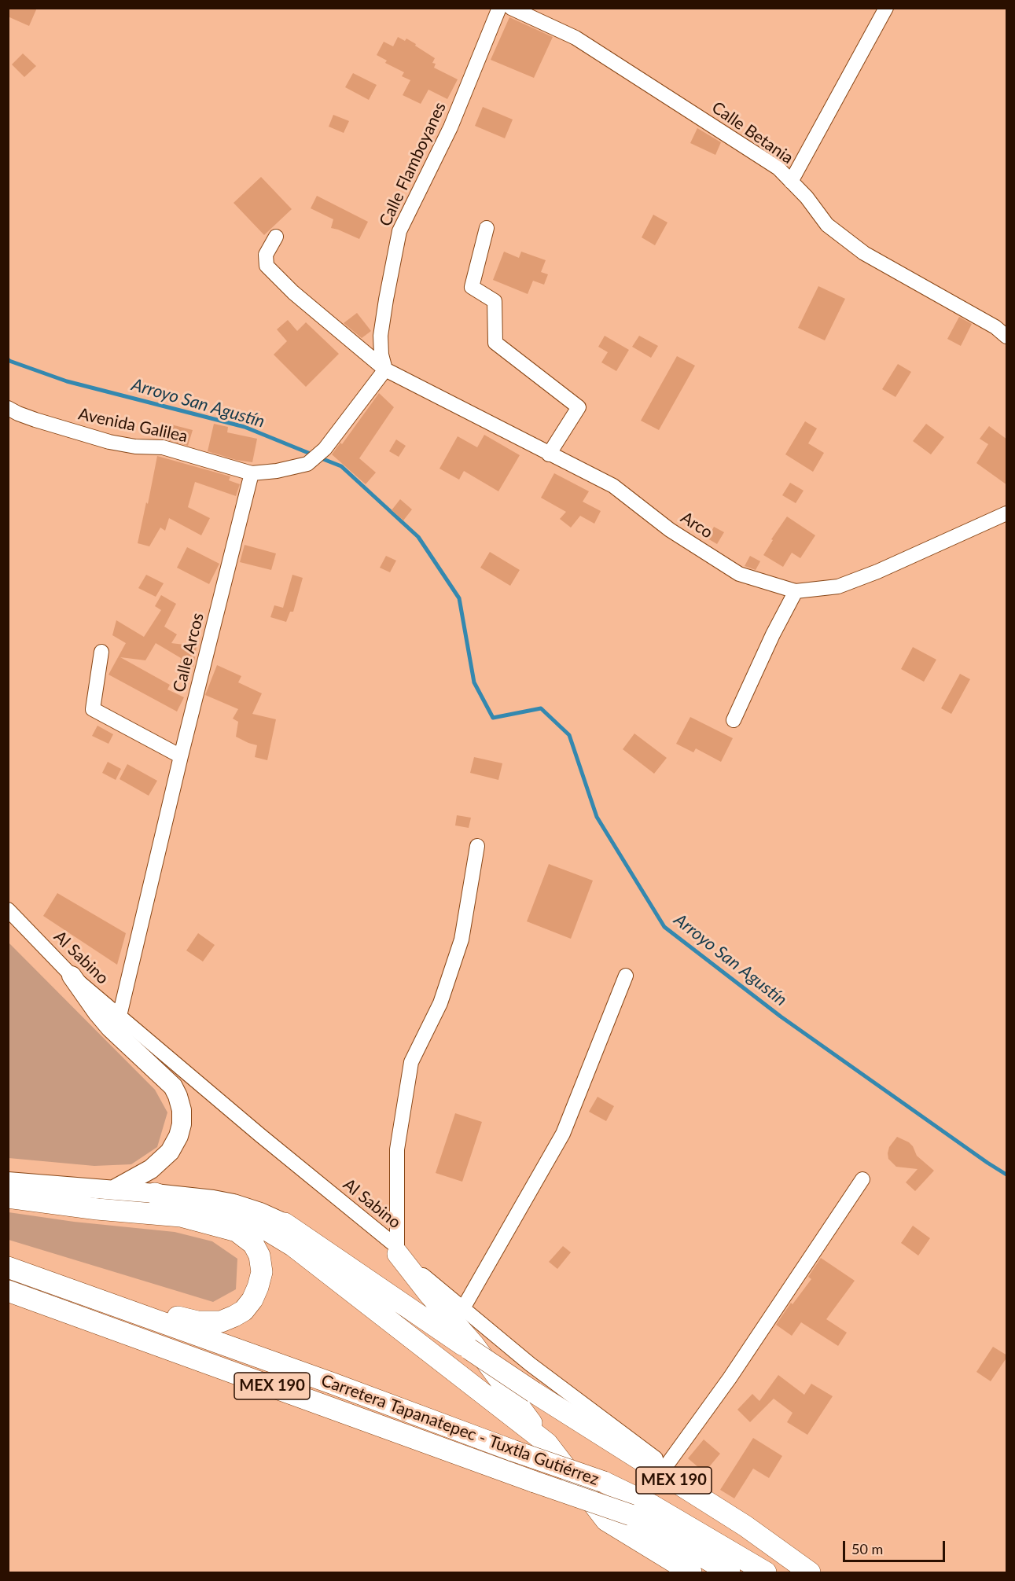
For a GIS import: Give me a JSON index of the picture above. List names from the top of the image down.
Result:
{
  "streets": {
    "highway": ["MEX 190", "Carretera Tapanatepec - Tuxtla Gutiérrez"],
    "street": [
      "Calle Betania",
      "Calle Flamboyanes",
      "Avenida Galilea",
      "Arco",
      "Calle Arcos",
      "Al Sabino"
    ]
  },
  "crossings": [
    ["Calle Flamboyanes", "Arco"],
    ["Avenida Galilea", "Calle Arcos"],
    ["Calle Arcos", "Al Sabino"],
    ["Al Sabino", "MEX 190"]
  ],
  "water": ["Arroyo San Agustín"],
  "scale_bar": "50 m"
}
